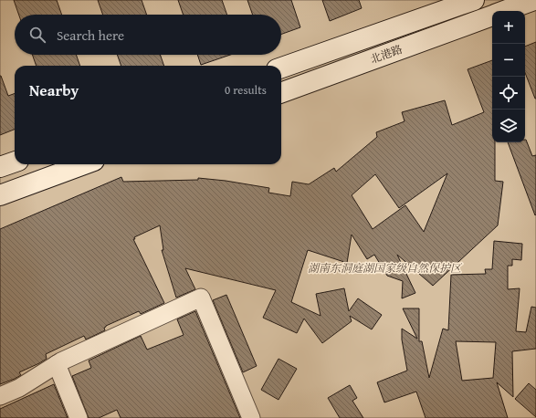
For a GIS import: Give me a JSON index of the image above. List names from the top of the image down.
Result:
{
  "streets": {
    "main road": ["北港路"]
  },
  "parks": ["湖南东洞庭湖国家级自然保护区"],
  "page": {
    "map_buttons": ["+", "−"],
    "search": "Search here",
    "heading": ["Nearby", "0 results"]
  }
}
